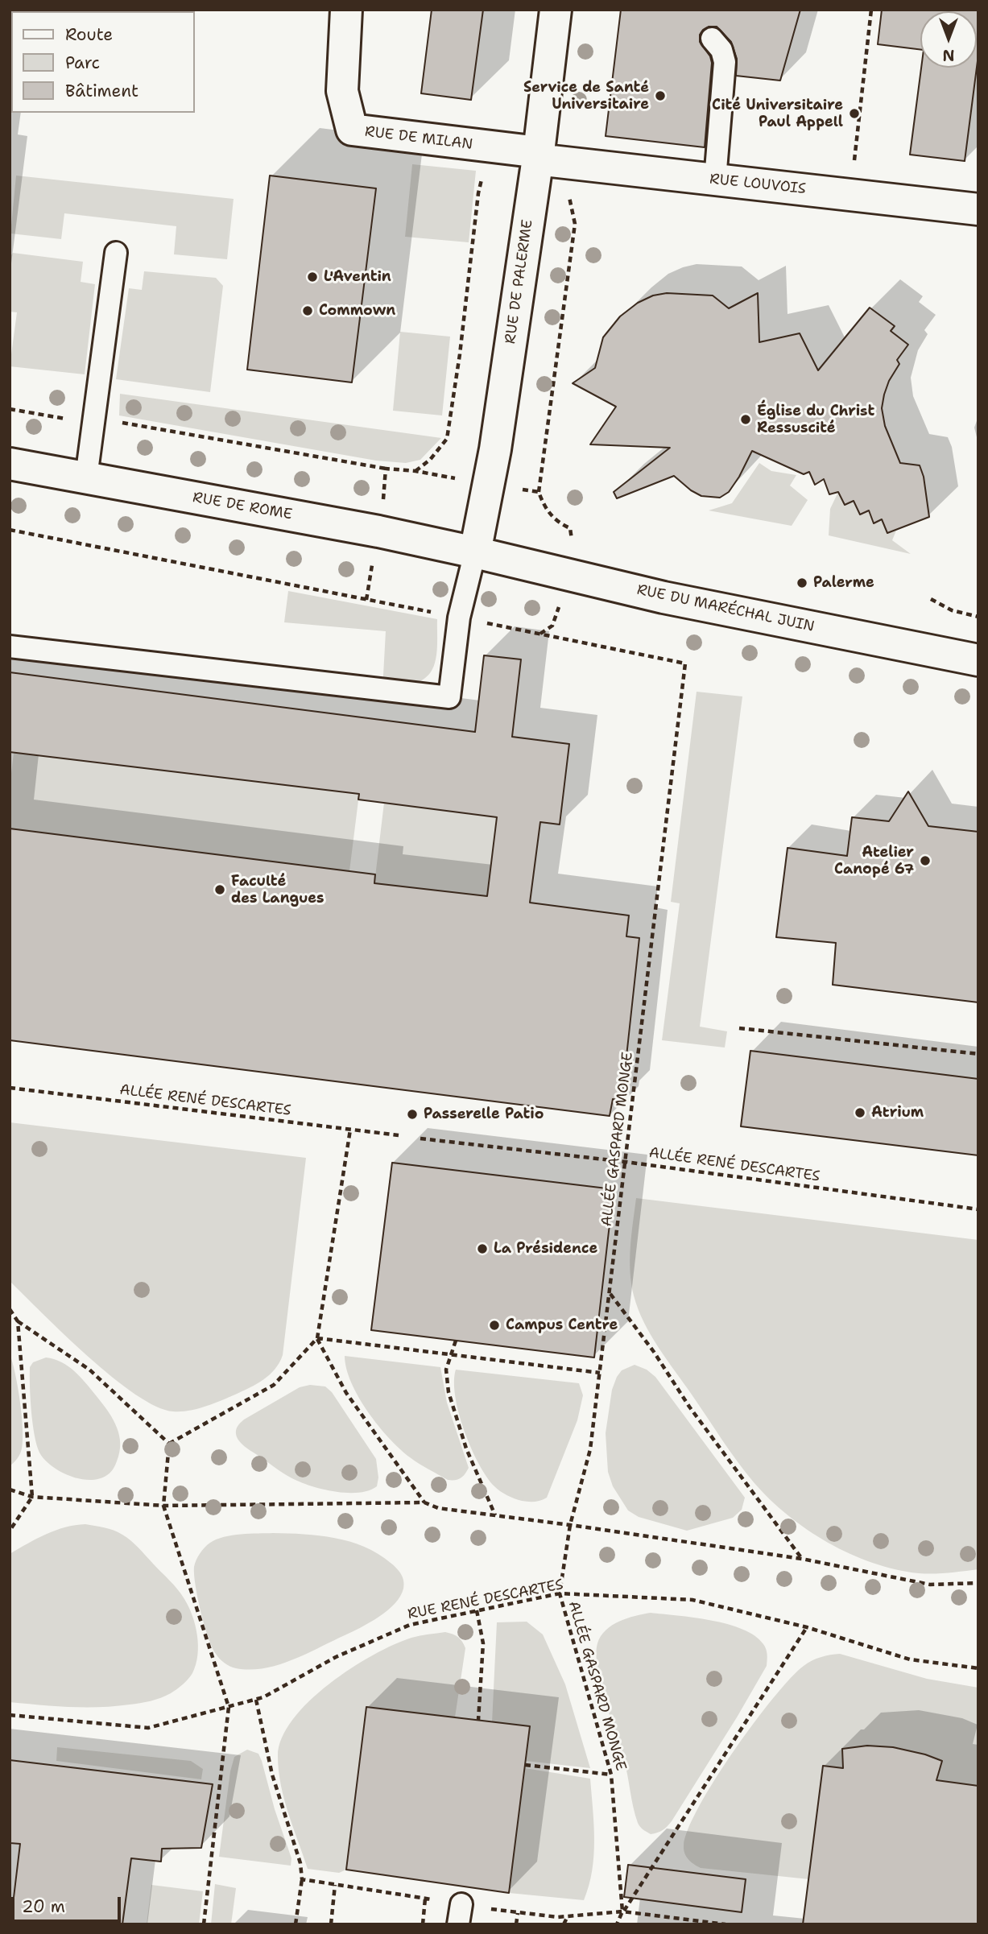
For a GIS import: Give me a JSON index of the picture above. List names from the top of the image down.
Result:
{
  "streets": {
    "street": [
      "RUE DE MILAN",
      "RUE LOUVOIS",
      "RUE DE PALERME",
      "RUE DE ROME",
      "RUE DU MARÉCHAL JUIN"
    ],
    "path": ["ALLÉE RENÉ DESCARTES", "ALLÉE GASPARD MONGE", "RUE RENÉ DESCARTES"]
  },
  "crossings": [
    ["RUE DE MILAN", "RUE LOUVOIS"],
    ["RUE DE MILAN", "RUE DE PALERME"],
    ["RUE LOUVOIS", "RUE DE PALERME"],
    ["RUE DE PALERME", "RUE DE ROME"],
    ["RUE DE PALERME", "RUE DU MARÉCHAL JUIN"],
    ["RUE DE ROME", "RUE DU MARÉCHAL JUIN"],
    ["ALLÉE RENÉ DESCARTES", "ALLÉE GASPARD MONGE"],
    ["ALLÉE GASPARD MONGE", "RUE RENÉ DESCARTES"]
  ],
  "places": [
    "Service de Santé Universitaire",
    "Cité Universitaire Paul Appell",
    "L'Aventin",
    "Commown",
    "Église du Christ Ressuscité",
    "Palerme",
    "Atelier Canopé 67",
    "Faculté des Langues",
    "Atrium",
    "Passerelle Patio",
    "La Présidence",
    "Campus Centre"
  ],
  "legend": ["Route", "Parc", "Bâtiment"],
  "scale_bar": "20 m",
  "north": "bottom"
}
